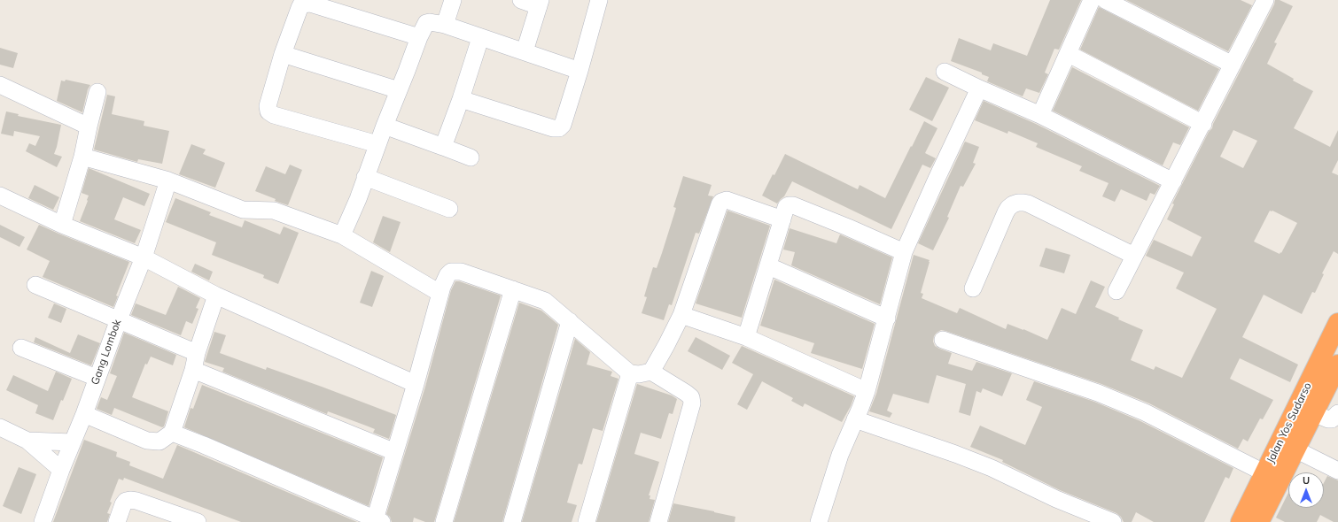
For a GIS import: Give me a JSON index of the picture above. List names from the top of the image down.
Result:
{
  "streets": {
    "highway": ["Jalan Yos Sudarso"],
    "street": ["Gang Lombok"]
  },
  "north": "top"
}
